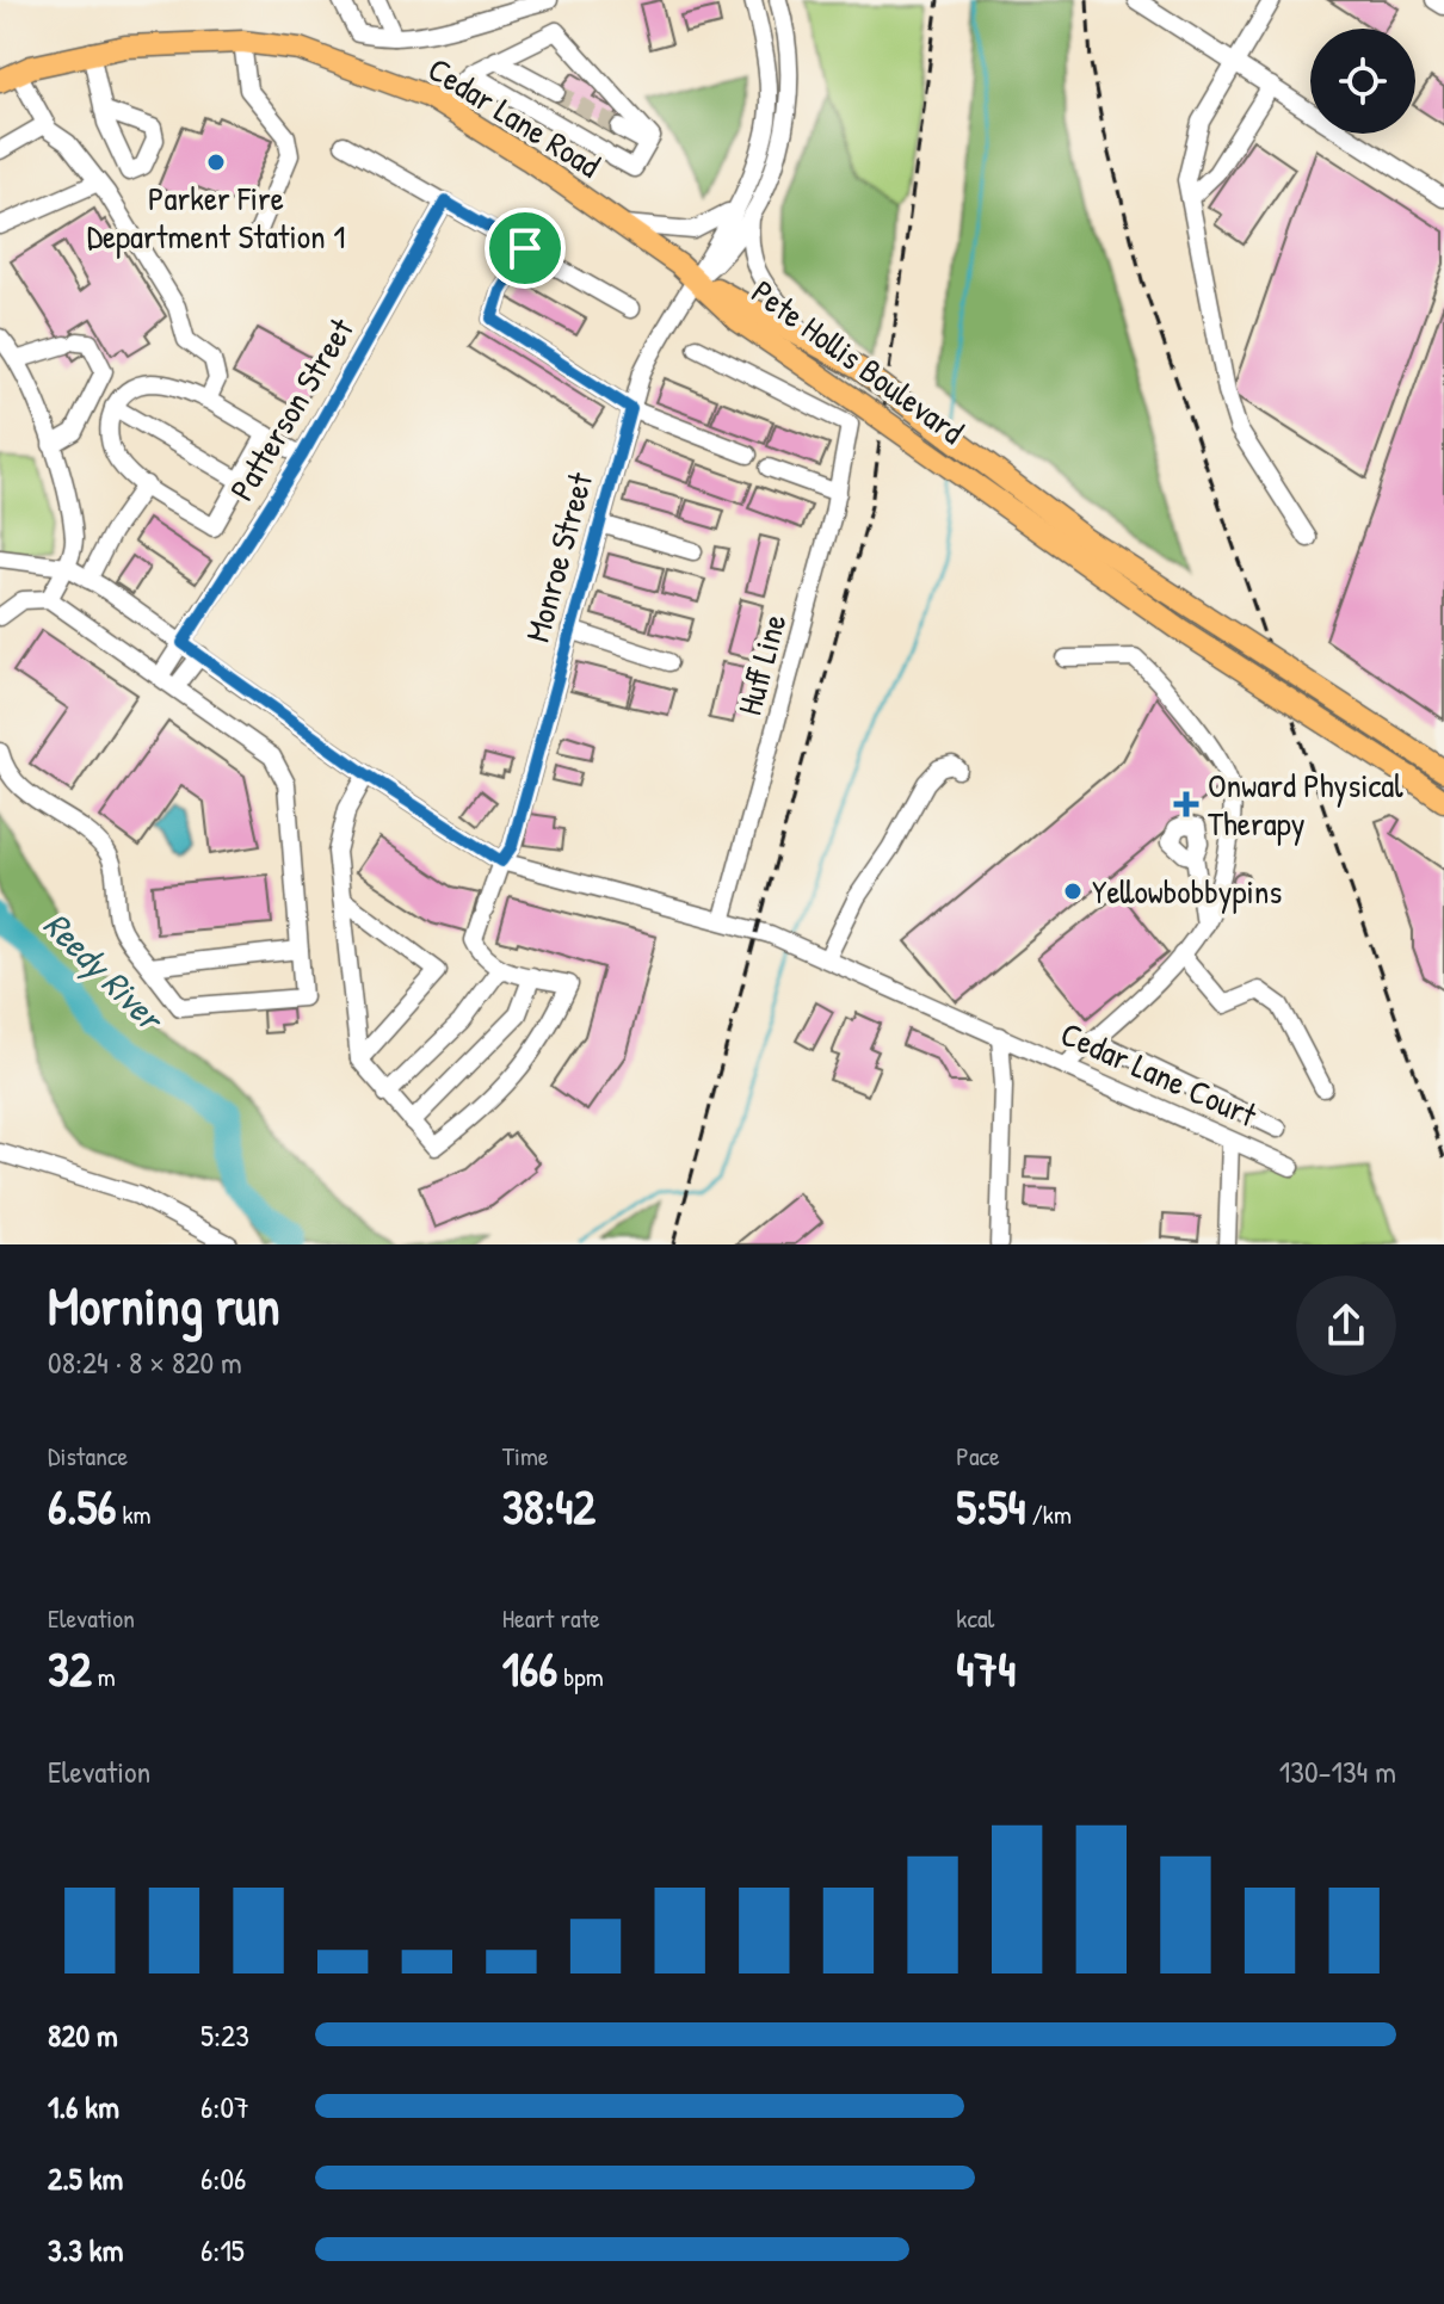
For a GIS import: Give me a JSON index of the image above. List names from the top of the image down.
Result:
{
  "streets": {
    "main road": ["Cedar Lane Road", "Pete Hollis Boulevard"],
    "street": [
      "Patterson Street",
      "Monroe Street",
      "Huff Line",
      "Cedar Lane Court"
    ]
  },
  "crossings": [
    ["Cedar Lane Road", "Pete Hollis Boulevard"],
    ["Cedar Lane Road", "Monroe Street"],
    ["Pete Hollis Boulevard", "Monroe Street"],
    ["Patterson Street", "Cedar Lane Court"],
    ["Monroe Street", "Cedar Lane Court"],
    ["Huff Line", "Cedar Lane Court"]
  ],
  "water": ["Reedy River"],
  "places": {
    "other": ["Parker Fire Department Station 1", "Yellowbobbypins"],
    "health": ["Onward Physical Therapy"]
  },
  "page": {
    "heading": ["Morning run", "08:24 · 8 × 820 m"],
    "stats": [
      ["Distance", "6.56 km"],
      ["Time", "38:42"],
      ["Pace", "5:54 /km"],
      ["Elevation", "32 m"],
      ["Heart rate", "166 bpm"],
      ["kcal", "474"]
    ],
    "chart": ["Elevation", "130–134 m"],
    "list": [
      {
        "name": "820 m",
        "note": "5:23"
      },
      {
        "name": "1.6 km",
        "note": "6:07"
      },
      {
        "name": "2.5 km",
        "note": "6:06"
      },
      {
        "name": "3.3 km",
        "note": "6:15"
      }
    ]
  }
}
